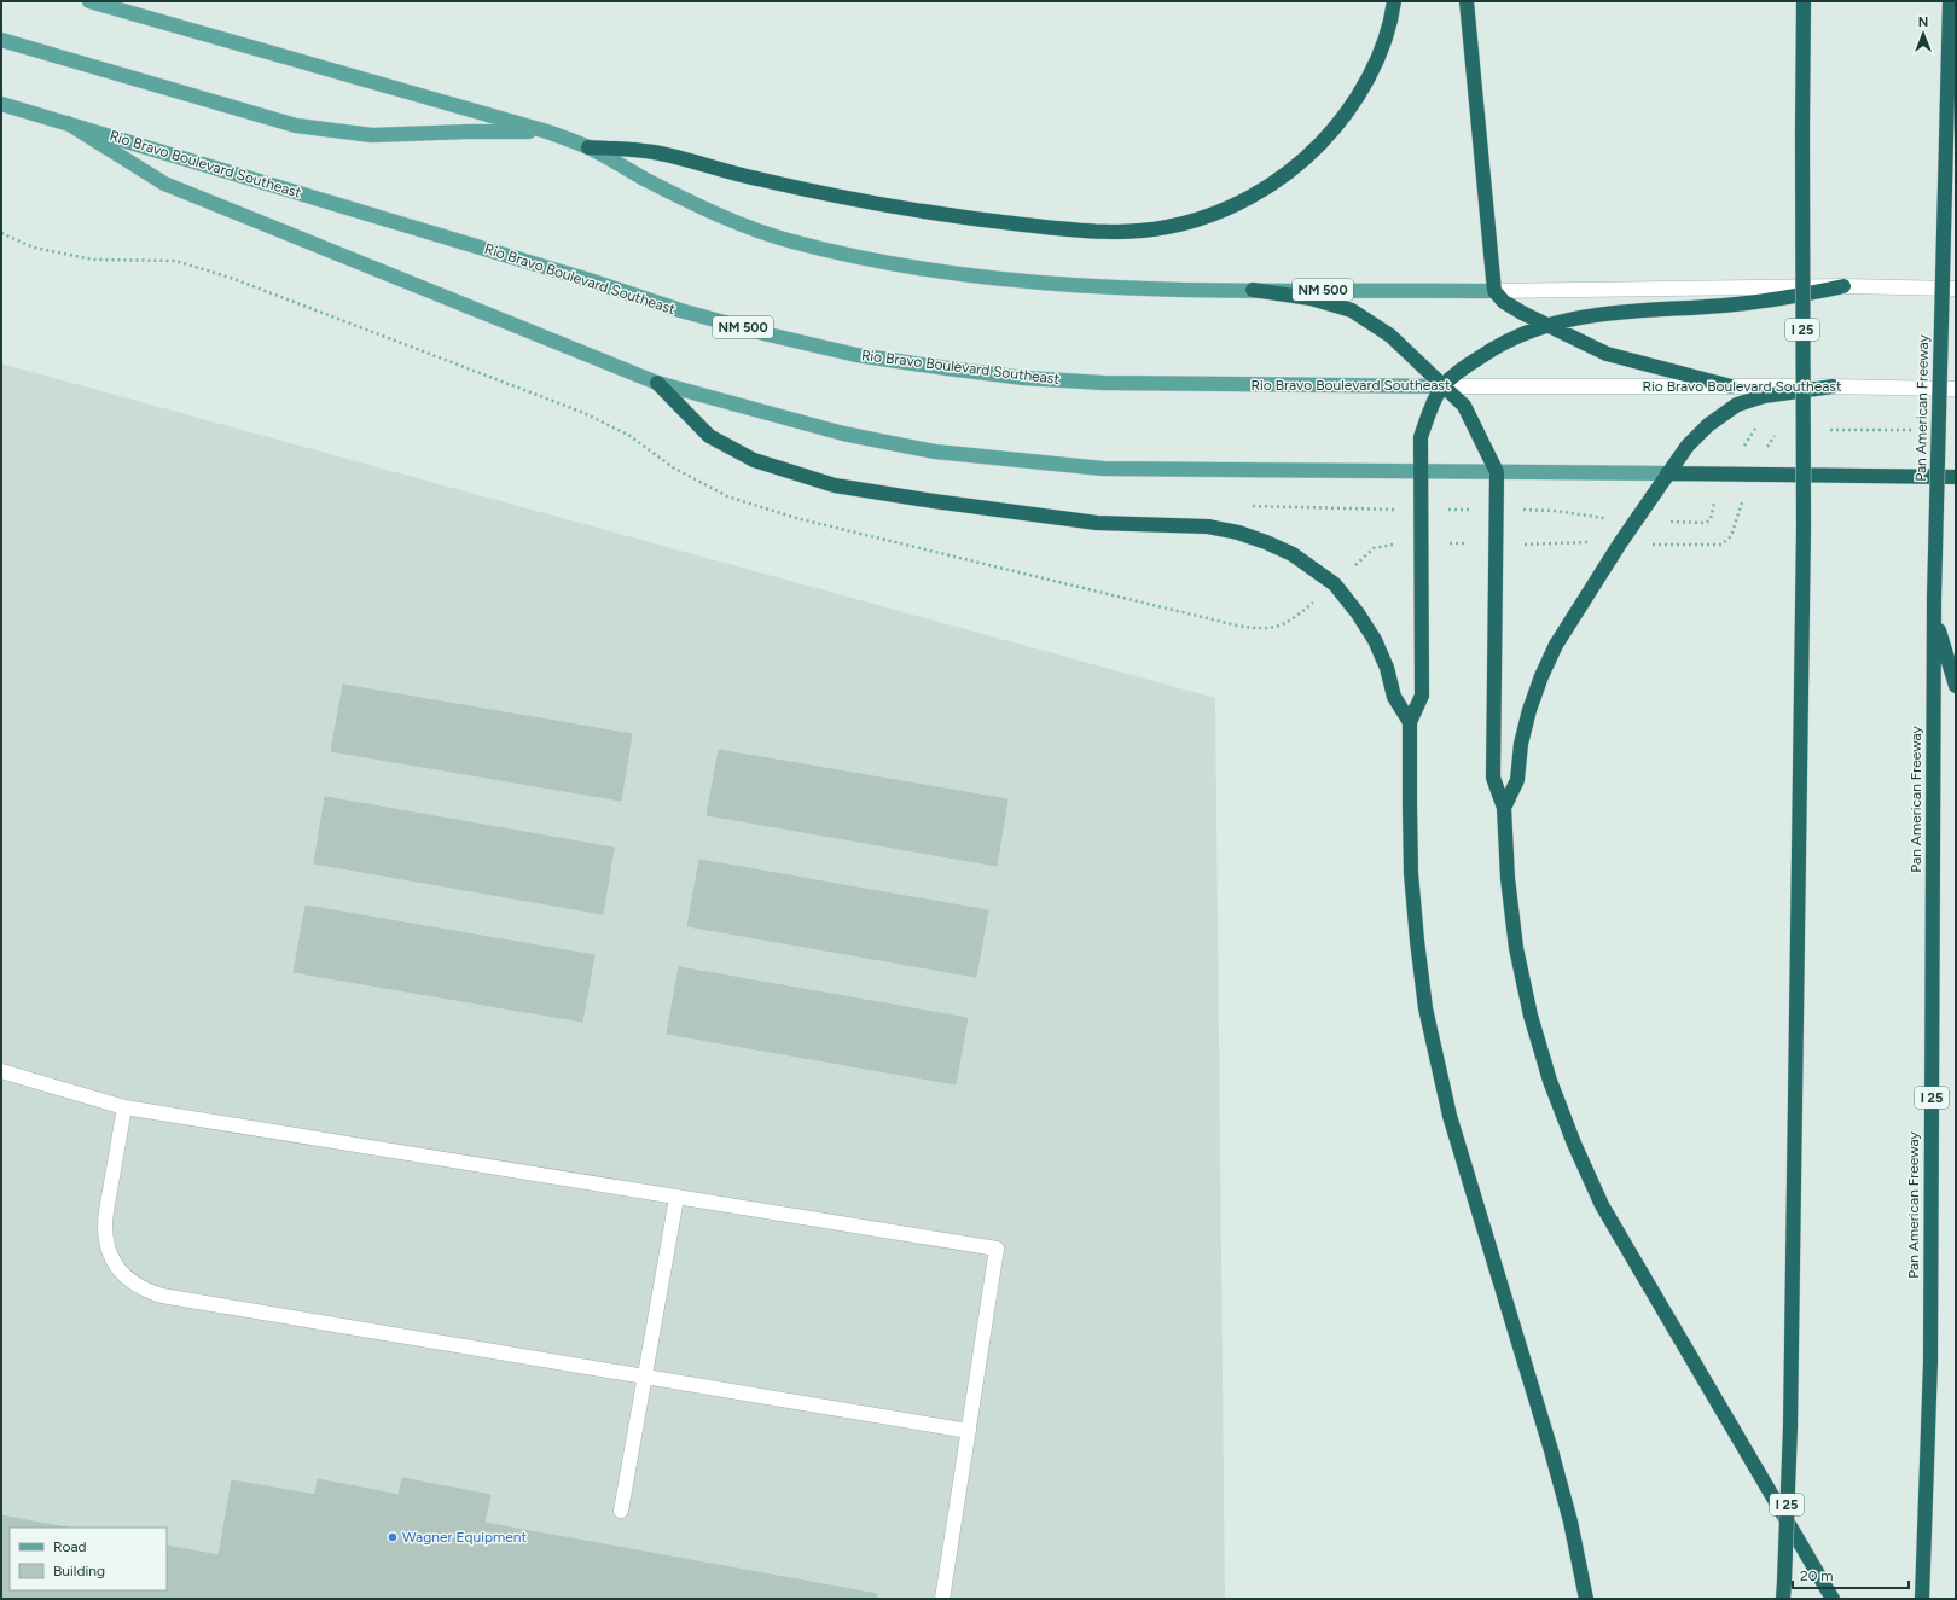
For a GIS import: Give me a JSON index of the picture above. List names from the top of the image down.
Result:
{
  "streets": {
    "highway": ["I 25", "Pan American Freeway"],
    "main road": ["Rio Bravo Boulevard Southeast", "NM 500"]
  },
  "places": ["Wagner Equipment"],
  "legend": ["Road", "Building"],
  "scale_bar": "20 m",
  "north": "top"
}
